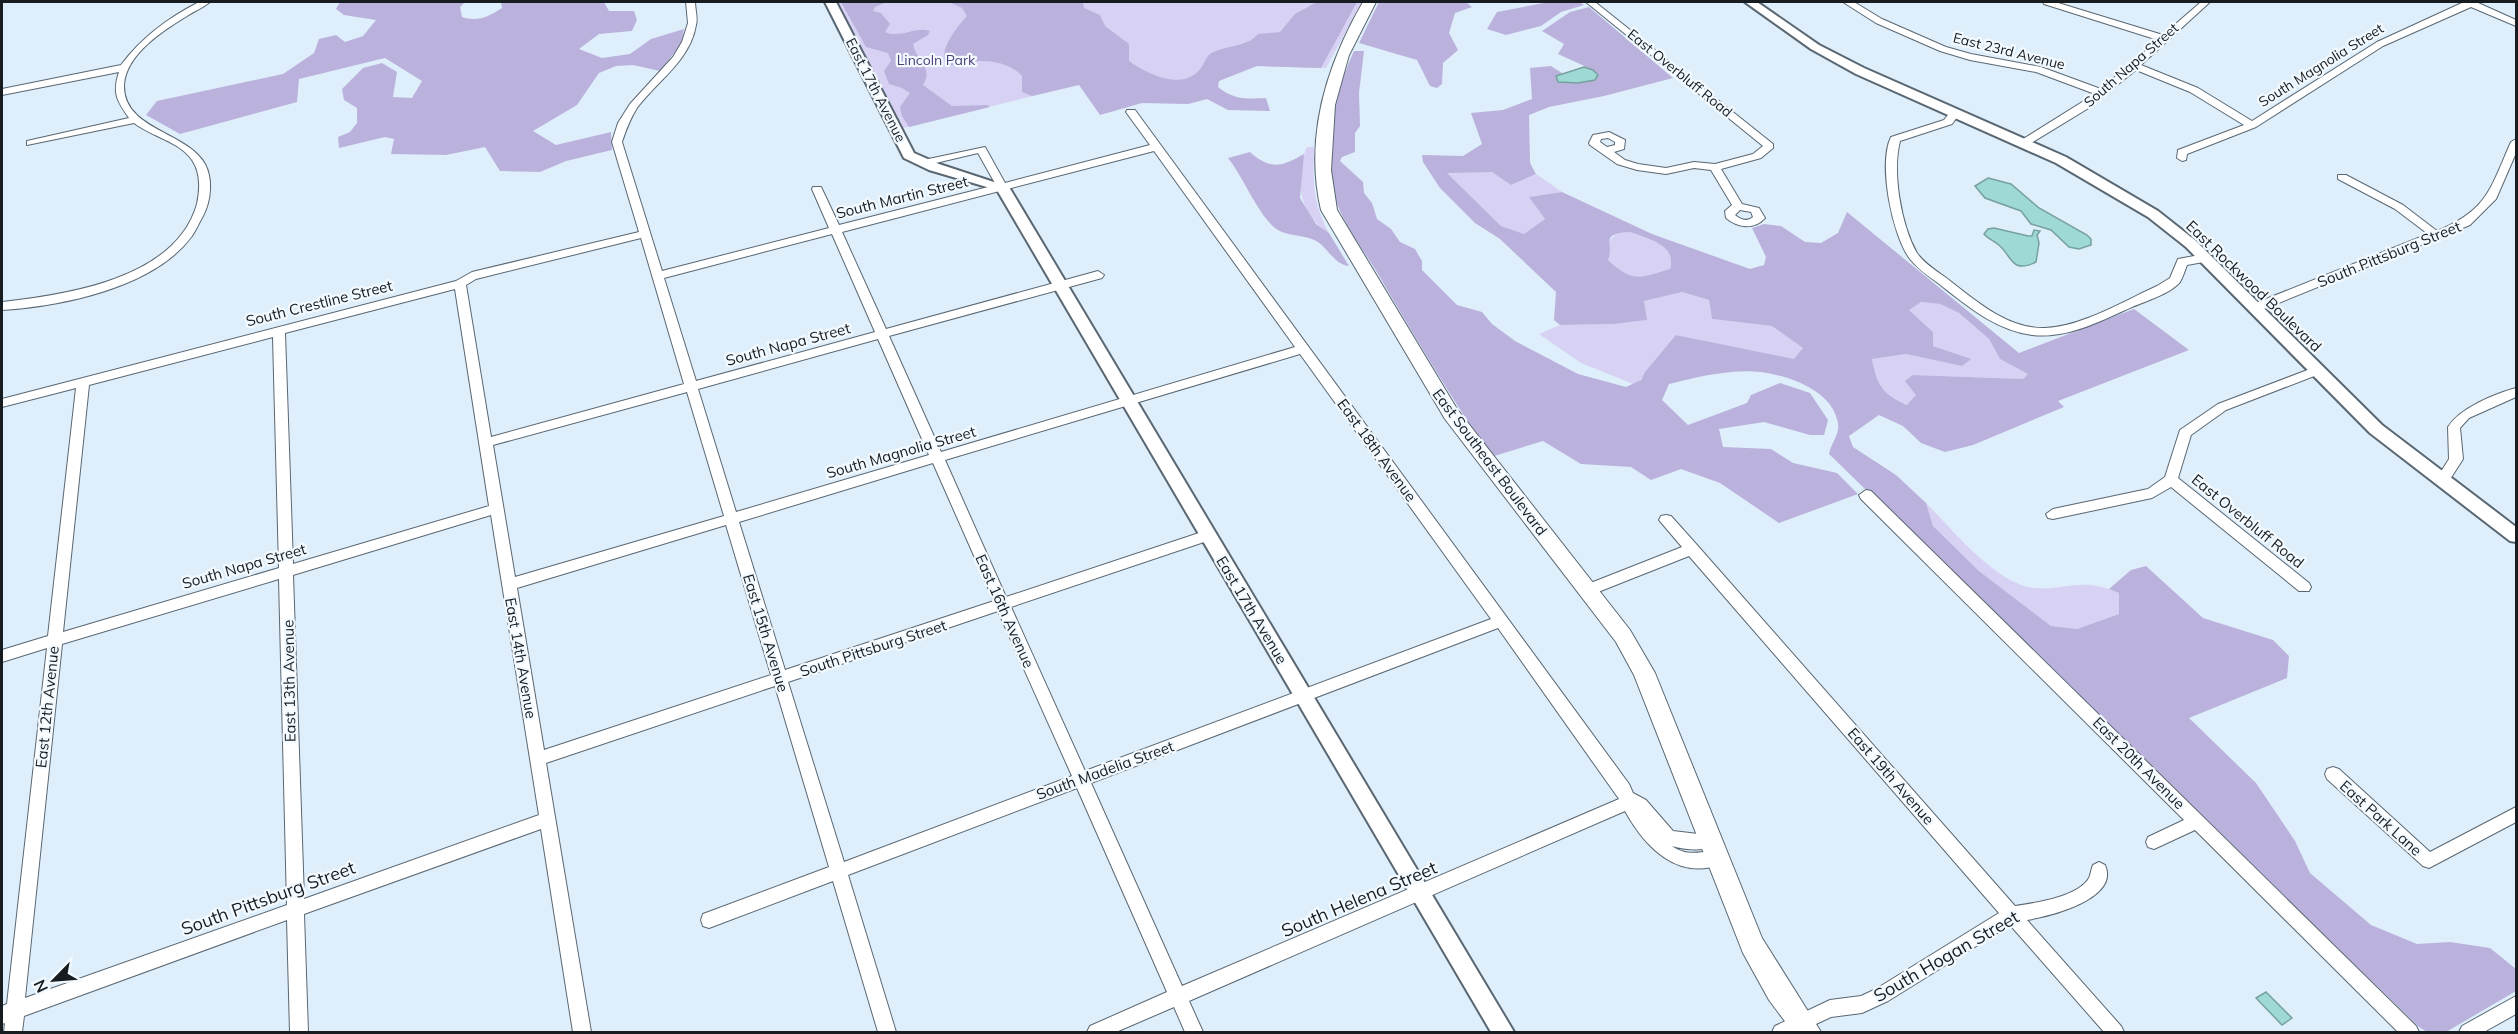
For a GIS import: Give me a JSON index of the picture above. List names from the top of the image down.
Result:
{
  "streets": {
    "main road": ["East Southeast Boulevard"],
    "street": [
      "East 23rd Avenue",
      "South Napa Street",
      "South Magnolia Street",
      "East Overbluff Road",
      "East 17th Avenue",
      "South Martin Street",
      "South Pittsburg Street",
      "East Rockwood Boulevard",
      "South Crestline Street",
      "East 18th Avenue",
      "East 16th Avenue",
      "East 15th Avenue",
      "East 14th Avenue",
      "East 13th Avenue",
      "East 12th Avenue",
      "East 20th Avenue",
      "South Madelia Street",
      "East 19th Avenue",
      "East Park Lane",
      "South Helena Street",
      "South Hogan Street"
    ]
  },
  "crossings": [
    ["East 23rd Avenue", "South Napa Street"],
    ["South Napa Street", "East 17th Avenue"],
    ["South Napa Street", "East Rockwood Boulevard"],
    ["South Napa Street", "East 16th Avenue"],
    ["South Napa Street", "East 15th Avenue"],
    ["South Napa Street", "East 14th Avenue"],
    ["South Napa Street", "East 13th Avenue"],
    ["South Napa Street", "East 12th Avenue"],
    ["South Magnolia Street", "East 17th Avenue"],
    ["South Magnolia Street", "East 18th Avenue"],
    ["South Magnolia Street", "East 16th Avenue"],
    ["South Magnolia Street", "East 15th Avenue"],
    ["South Magnolia Street", "East 14th Avenue"],
    ["East 17th Avenue", "South Martin Street"],
    ["East 17th Avenue", "South Pittsburg Street"],
    ["East 17th Avenue", "South Madelia Street"],
    ["East 17th Avenue", "South Helena Street"],
    ["South Martin Street", "East 18th Avenue"],
    ["South Martin Street", "East 16th Avenue"],
    ["South Martin Street", "East 15th Avenue"],
    ["South Pittsburg Street", "East Rockwood Boulevard"],
    ["South Pittsburg Street", "East 16th Avenue"],
    ["South Pittsburg Street", "East 15th Avenue"],
    ["South Pittsburg Street", "East 14th Avenue"],
    ["South Pittsburg Street", "East 13th Avenue"],
    ["South Pittsburg Street", "East 12th Avenue"],
    ["South Crestline Street", "East 15th Avenue"],
    ["South Crestline Street", "East 14th Avenue"],
    ["South Crestline Street", "East 13th Avenue"],
    ["South Crestline Street", "East 12th Avenue"],
    ["East 18th Avenue", "East Southeast Boulevard"],
    ["East 18th Avenue", "South Madelia Street"],
    ["East 18th Avenue", "South Helena Street"],
    ["East 16th Avenue", "South Madelia Street"],
    ["East 16th Avenue", "South Helena Street"],
    ["East 15th Avenue", "South Madelia Street"],
    ["East 19th Avenue", "South Hogan Street"]
  ],
  "parks": ["Lincoln Park"],
  "north": "bottom left"
}
